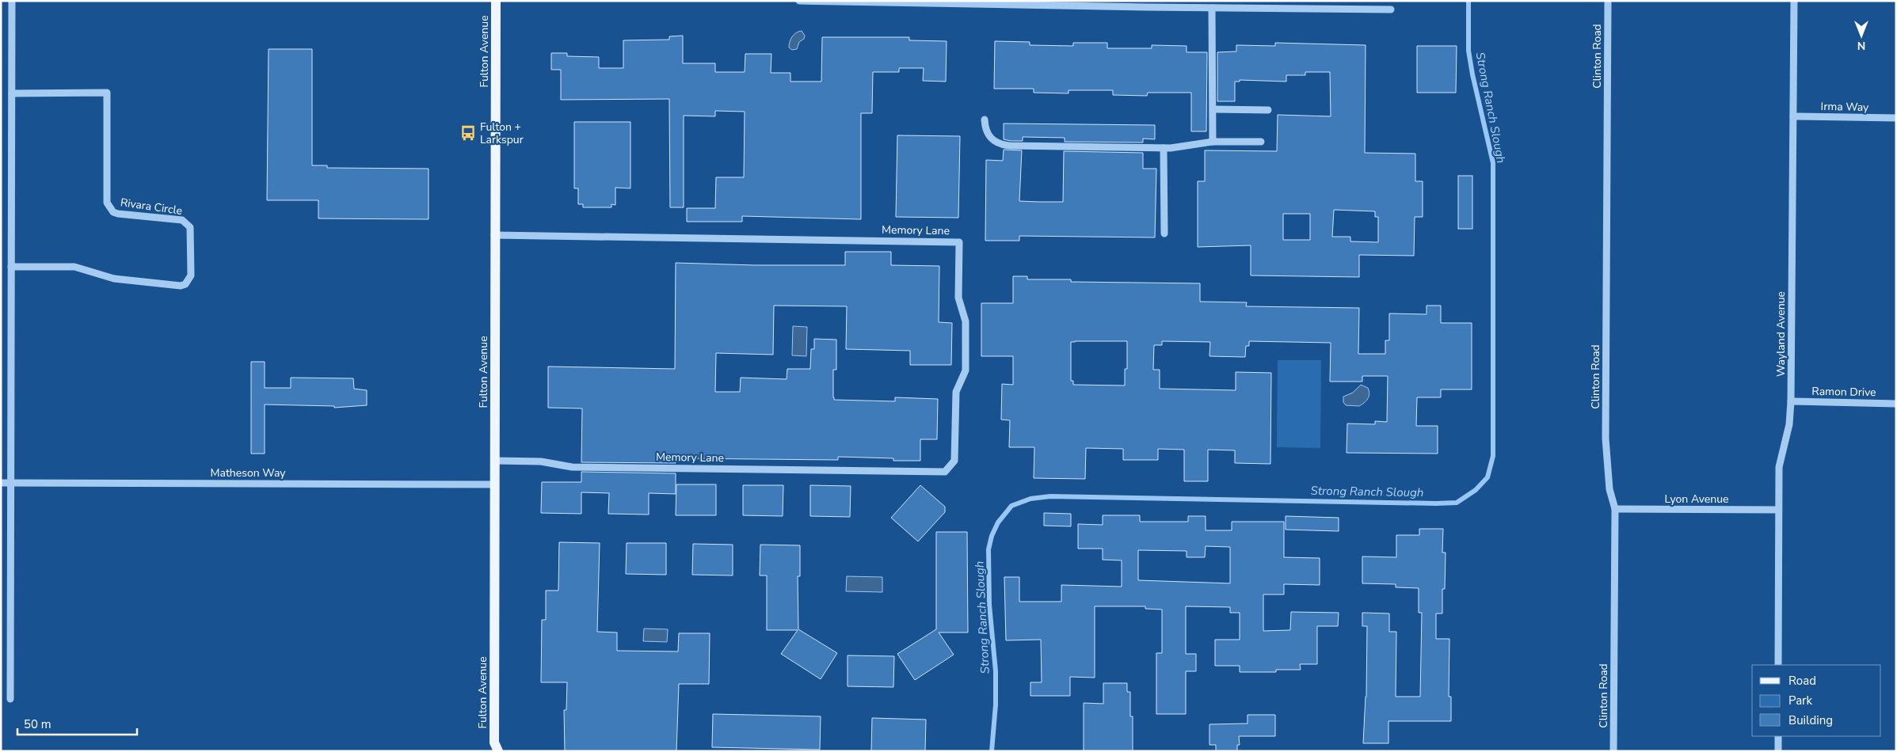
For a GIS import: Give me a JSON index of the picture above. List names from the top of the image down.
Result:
{
  "streets": {
    "main road": ["Fulton Avenue"],
    "street": [
      "Clinton Road",
      "Irma Way",
      "Rivara Circle",
      "Memory Lane",
      "Wayland Avenue",
      "Ramon Drive",
      "Matheson Way",
      "Lyon Avenue"
    ]
  },
  "crossings": [
    ["Fulton Avenue", "Memory Lane"],
    ["Fulton Avenue", "Matheson Way"],
    ["Clinton Road", "Lyon Avenue"],
    ["Irma Way", "Wayland Avenue"],
    ["Wayland Avenue", "Ramon Drive"],
    ["Wayland Avenue", "Lyon Avenue"]
  ],
  "water": ["Strong Ranch Slough"],
  "places": {
    "bus stop": ["Fulton + Larkspur"]
  },
  "legend": ["Road", "Park", "Building"],
  "scale_bar": "50 m",
  "north": "bottom"
}
